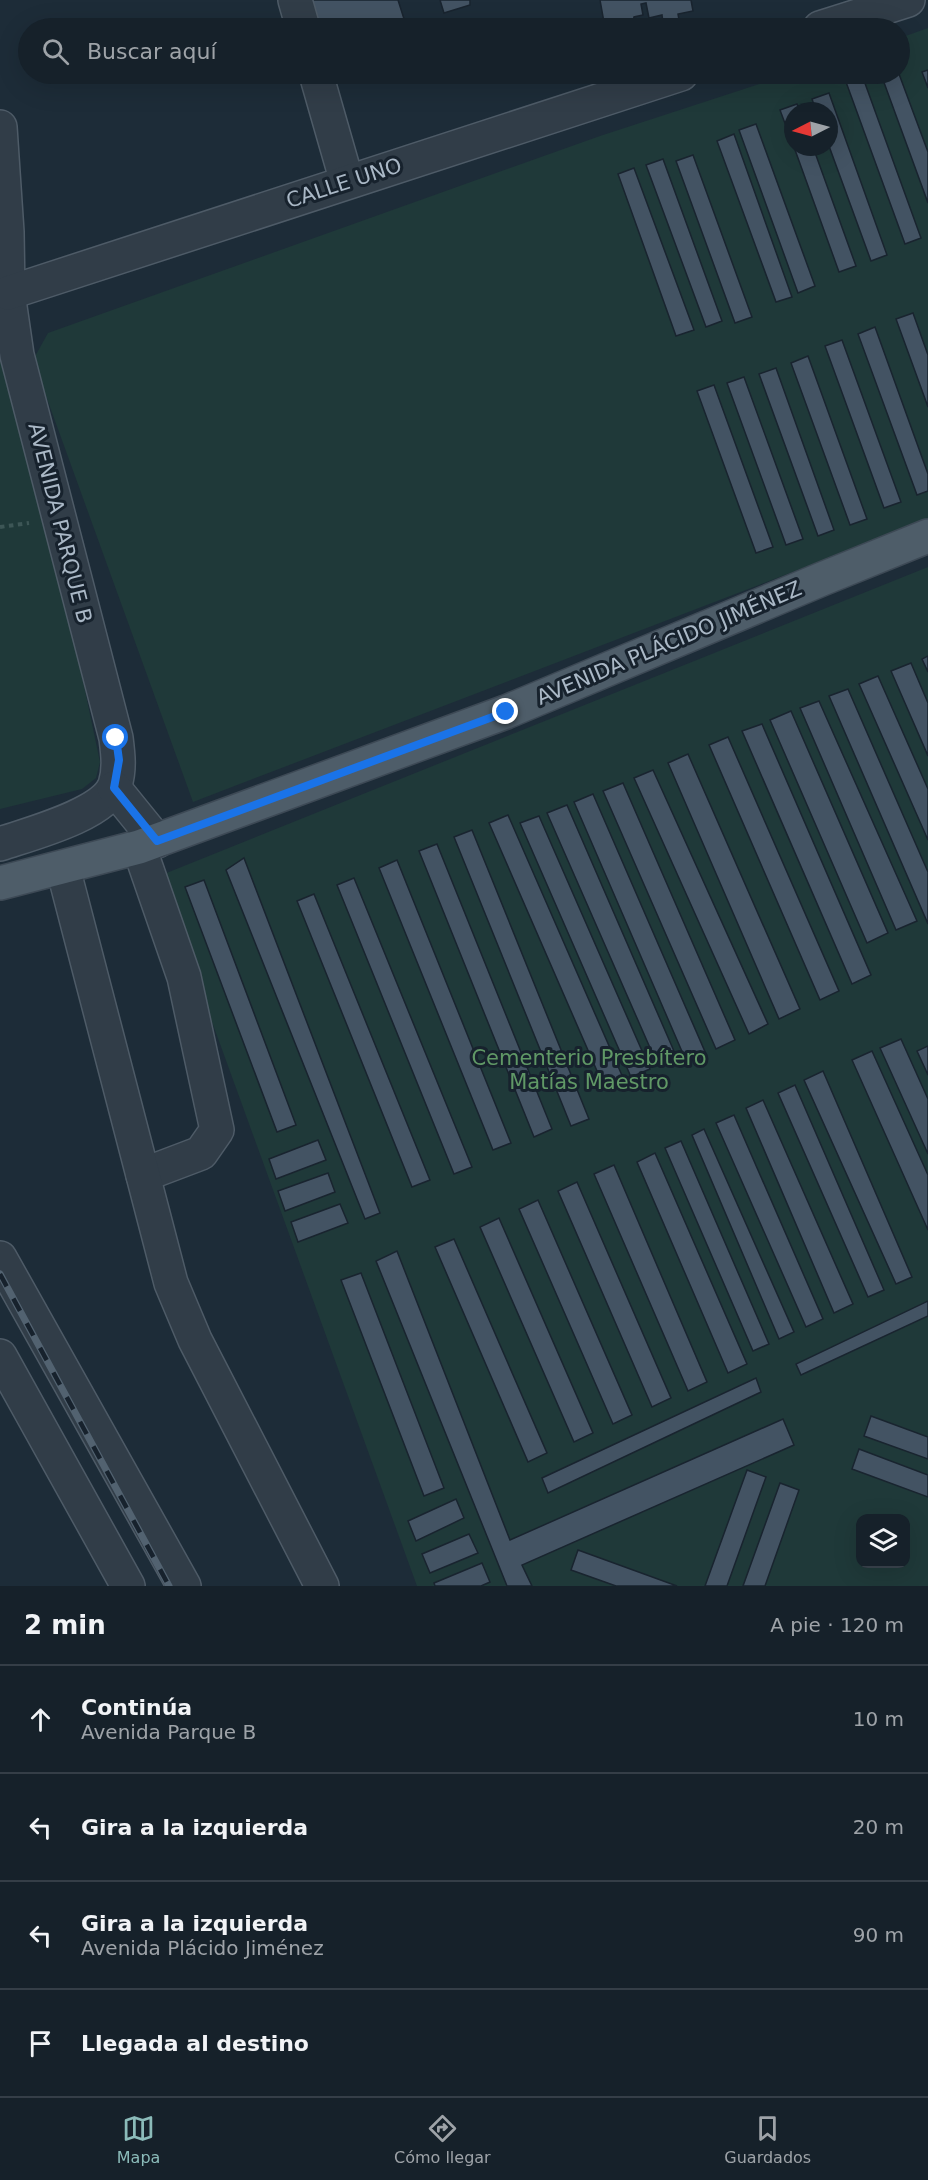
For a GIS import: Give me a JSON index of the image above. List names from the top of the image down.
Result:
{
  "streets": {
    "main road": ["AVENIDA PLÁCIDO JIMÉNEZ"],
    "street": ["CALLE UNO", "AVENIDA PARQUE B"]
  },
  "crossings": [
    ["CALLE UNO", "AVENIDA PARQUE B"]
  ],
  "parks": ["Cementerio Presbítero Matías Maestro"],
  "north": "left",
  "page": {
    "search": "Buscar aquí",
    "heading": ["2 min", "A pie · 120 m"],
    "list": [
      ["Continúa", "Avenida Parque B", "10 m"],
      ["Gira a la izquierda", "20 m"],
      ["Gira a la izquierda", "Avenida Plácido Jiménez", "90 m"],
      "Llegada al destino"
    ],
    "nav": ["Mapa", "Cómo llegar", "Guardados"]
  }
}
